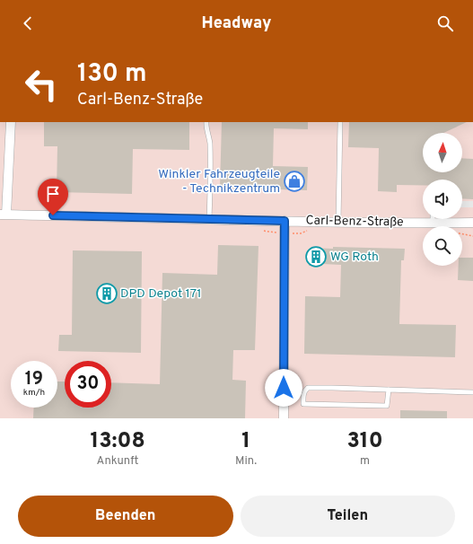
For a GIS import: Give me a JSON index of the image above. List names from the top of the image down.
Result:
{
  "streets": {
    "street": ["Carl-Benz-Straße"]
  },
  "places": {
    "shop": ["Winkler Fahrzeugteile - Technikzentrum"],
    "building": ["WG Roth", "DPD Depot 171"]
  },
  "north": "top",
  "page": {
    "header": "Headway",
    "turn": ["130 m", "Carl-Benz-Straße"],
    "speed": "19 km/h",
    "limit": "30",
    "eta": [
      "13:08",
      "Ankunft",
      "1",
      "Min.",
      "310",
      "m"
    ],
    "buttons": ["Beenden", "Teilen"]
  }
}
